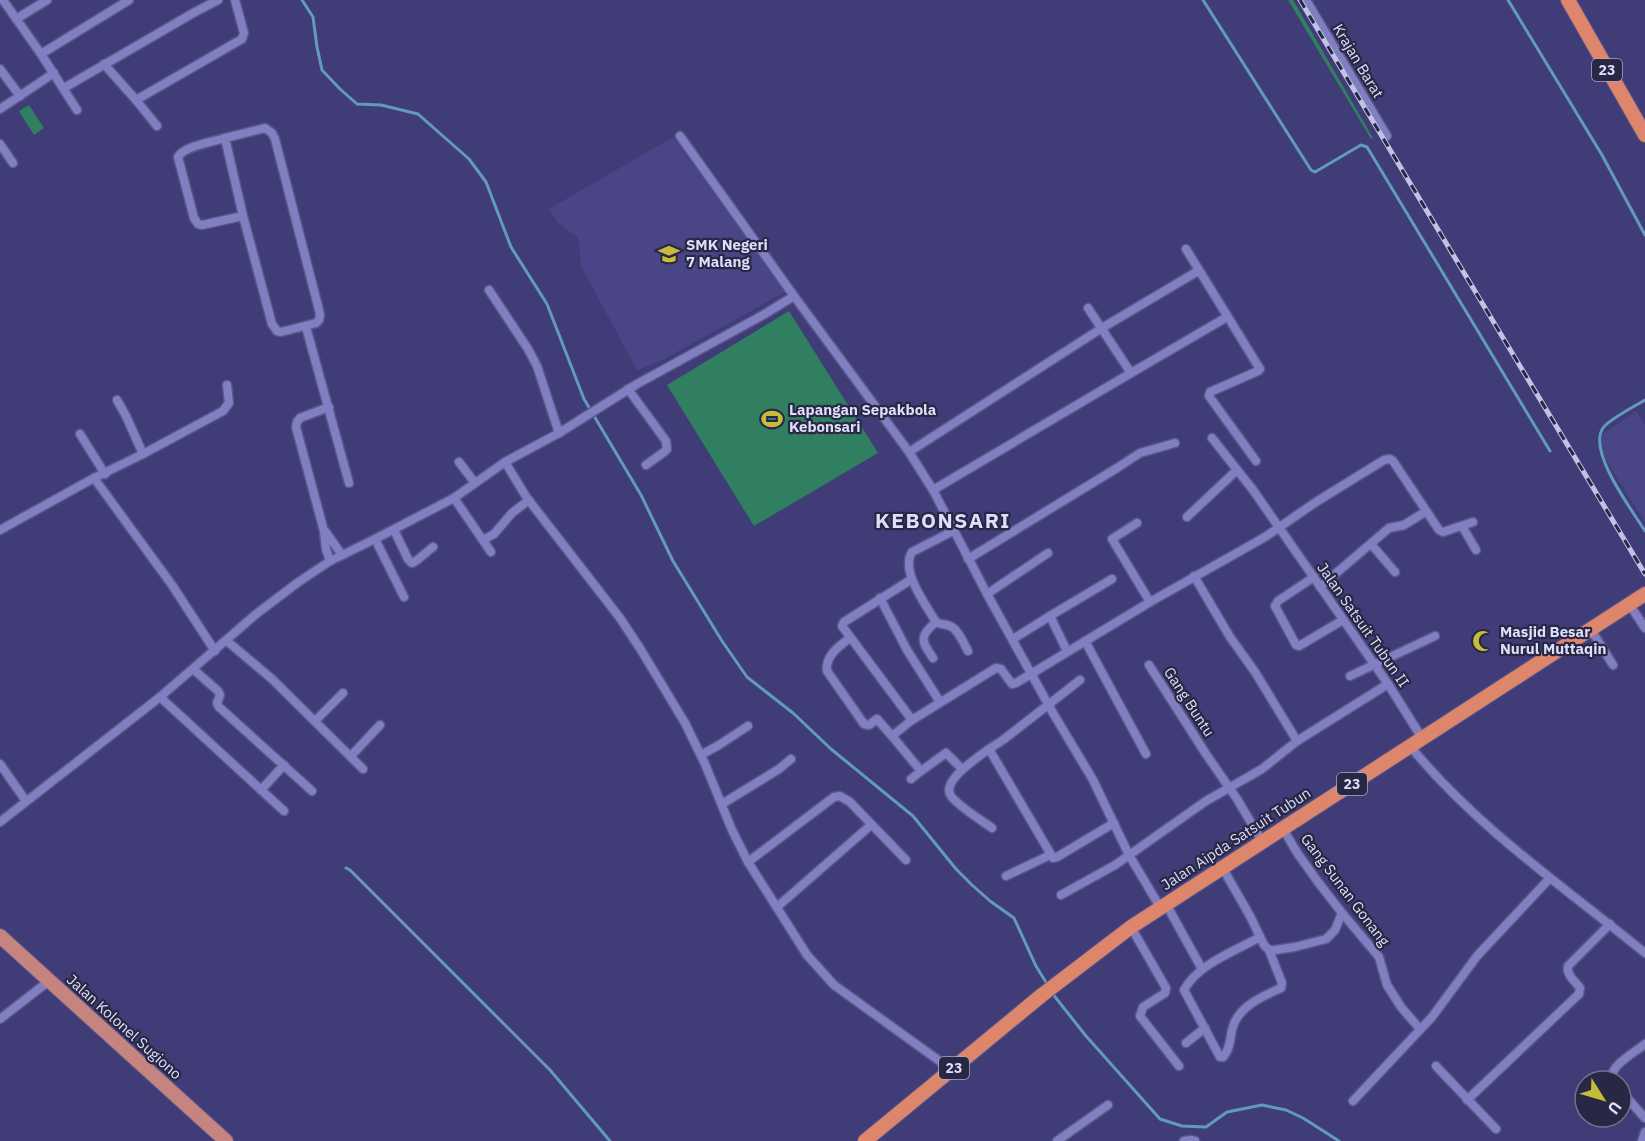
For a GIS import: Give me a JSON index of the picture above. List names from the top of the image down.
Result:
{
  "streets": {
    "highway": ["23", "Jalan Aipda Satsuit Tubun"],
    "main road": ["Jalan Kolonel Sugiono"],
    "street": [
      "Krajan Barat",
      "Jalan Satsuit Tubun II",
      "Gang Buntu",
      "Gang Sunan Gonang"
    ]
  },
  "crossings": [
    ["Jalan Satsuit Tubun II", "Jalan Aipda Satsuit Tubun"],
    ["Gang Buntu", "Jalan Aipda Satsuit Tubun"],
    ["Jalan Aipda Satsuit Tubun", "Gang Sunan Gonang"]
  ],
  "districts": ["KEBONSARI"],
  "places": {
    "school or university": ["SMK Negeri 7 Malang"],
    "sports": ["Lapangan Sepakbola Kebonsari"],
    "mosque": ["Masjid Besar Nurul Muttaqin"]
  },
  "north": "bottom right"
}
